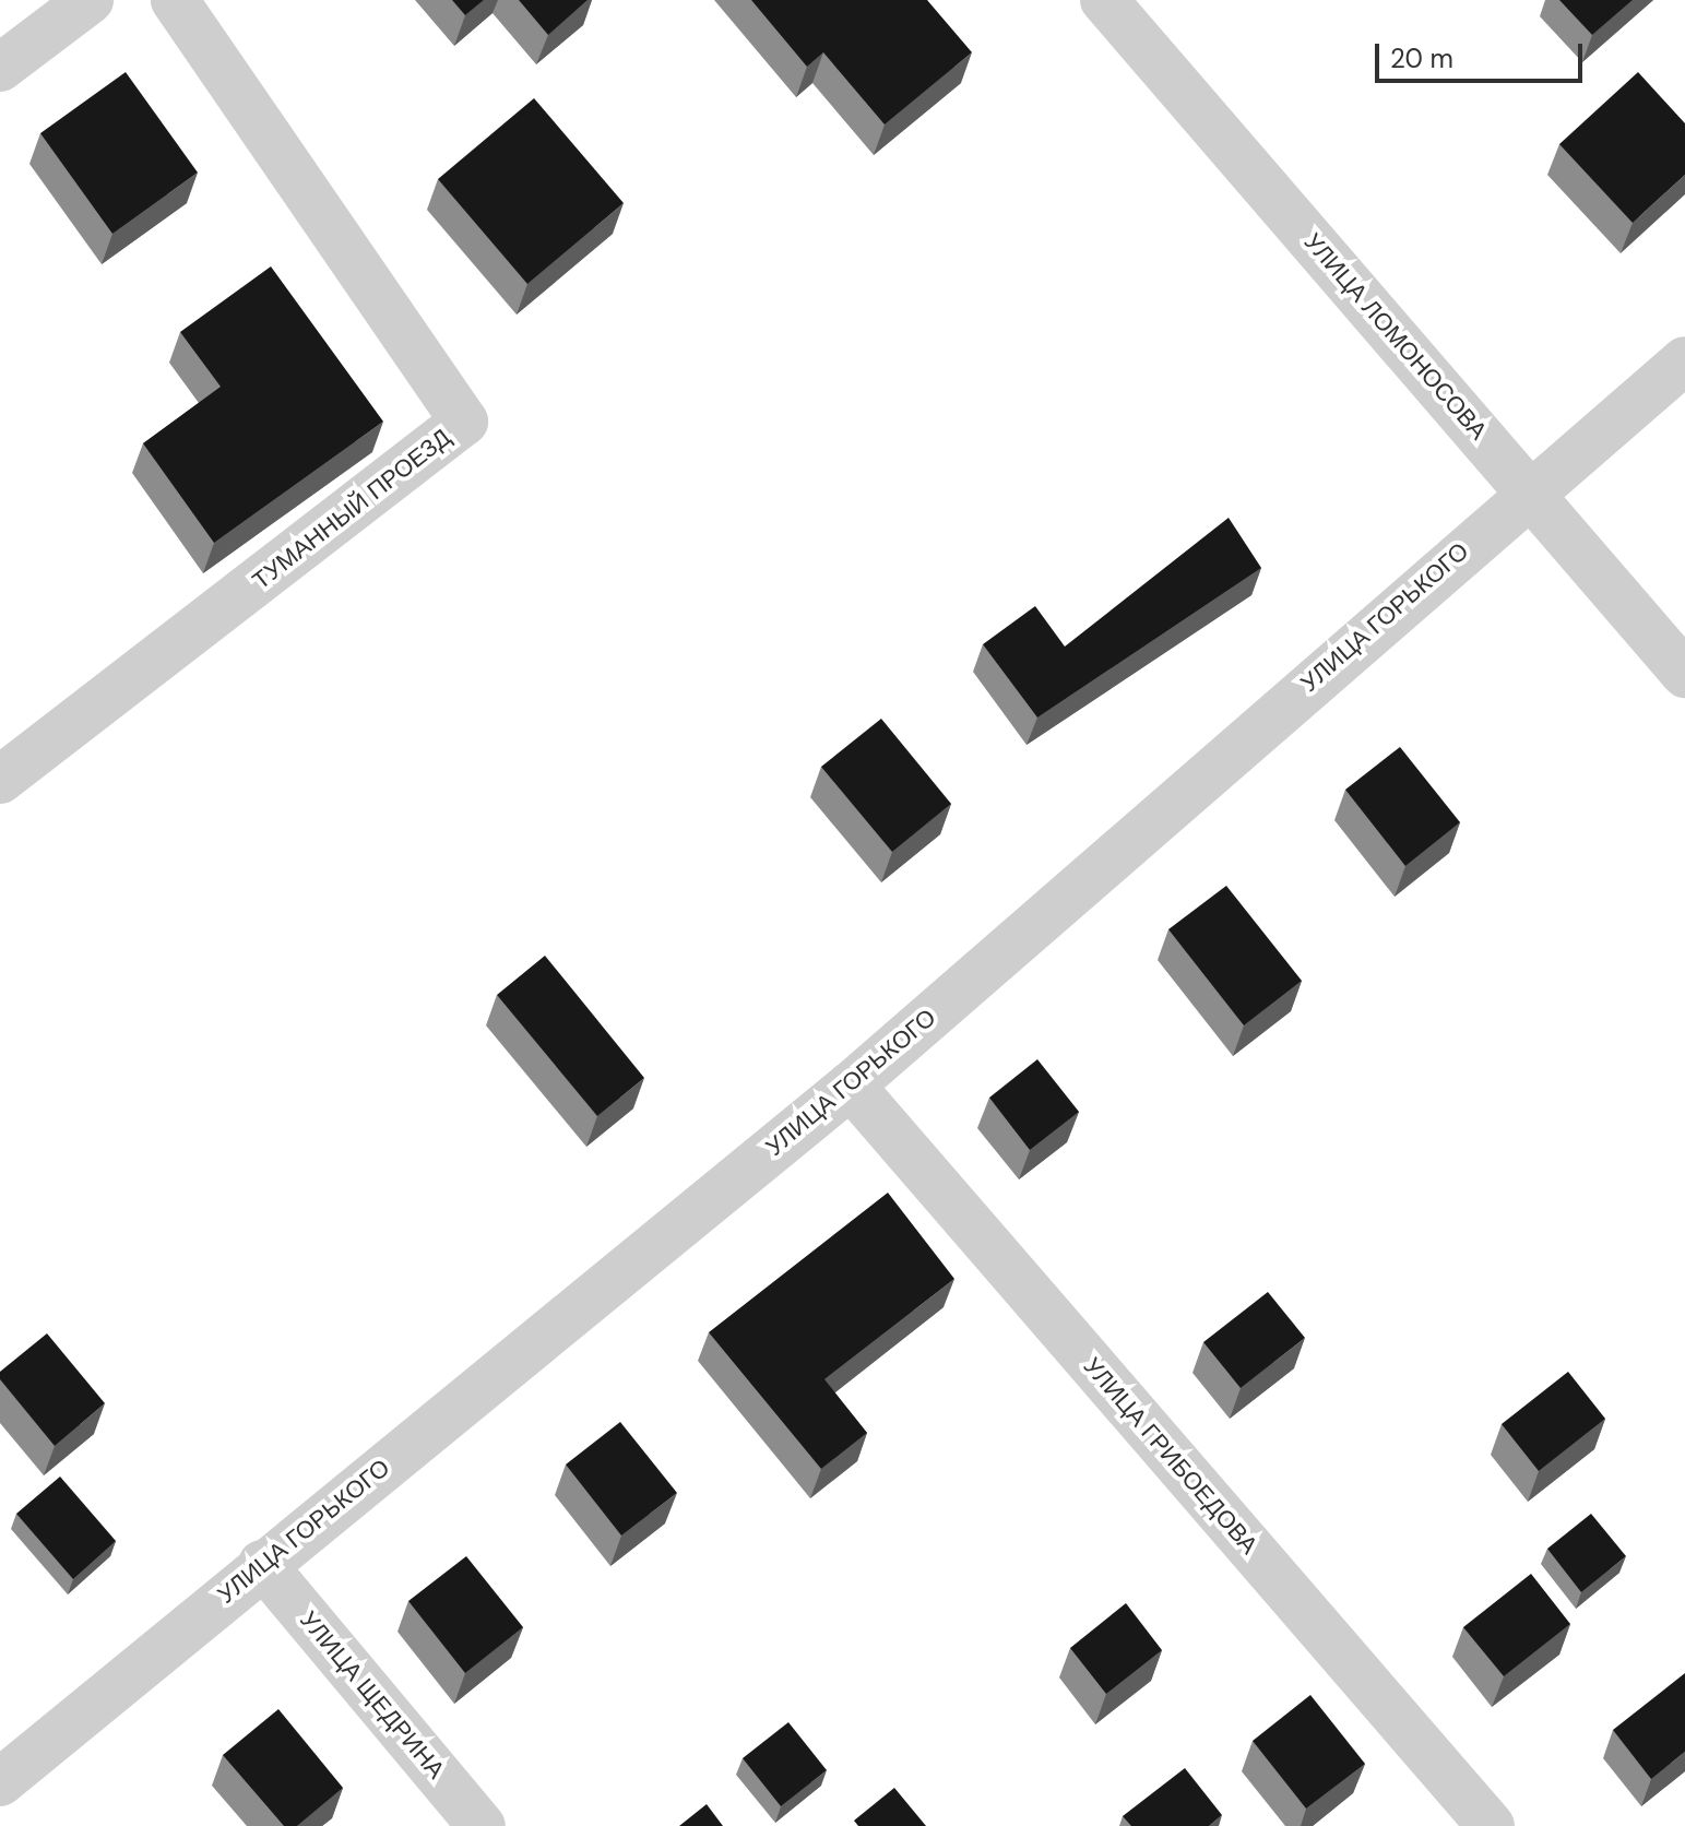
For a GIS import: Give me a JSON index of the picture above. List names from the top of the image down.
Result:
{
  "streets": {
    "street": [
      "УЛИЦА ЛОМОНОСОВА",
      "ТУМАННЫЙ ПРОЕЗД",
      "УЛИЦА ГОРЬКОГО",
      "УЛИЦА ГРИБОЕДОВА",
      "УЛИЦА ЩЕДРИНА"
    ]
  },
  "crossings": [
    ["УЛИЦА ЛОМОНОСОВА", "УЛИЦА ГОРЬКОГО"],
    ["УЛИЦА ГОРЬКОГО", "УЛИЦА ГРИБОЕДОВА"],
    ["УЛИЦА ГОРЬКОГО", "УЛИЦА ЩЕДРИНА"]
  ],
  "scale_bar": "20 m"
}
